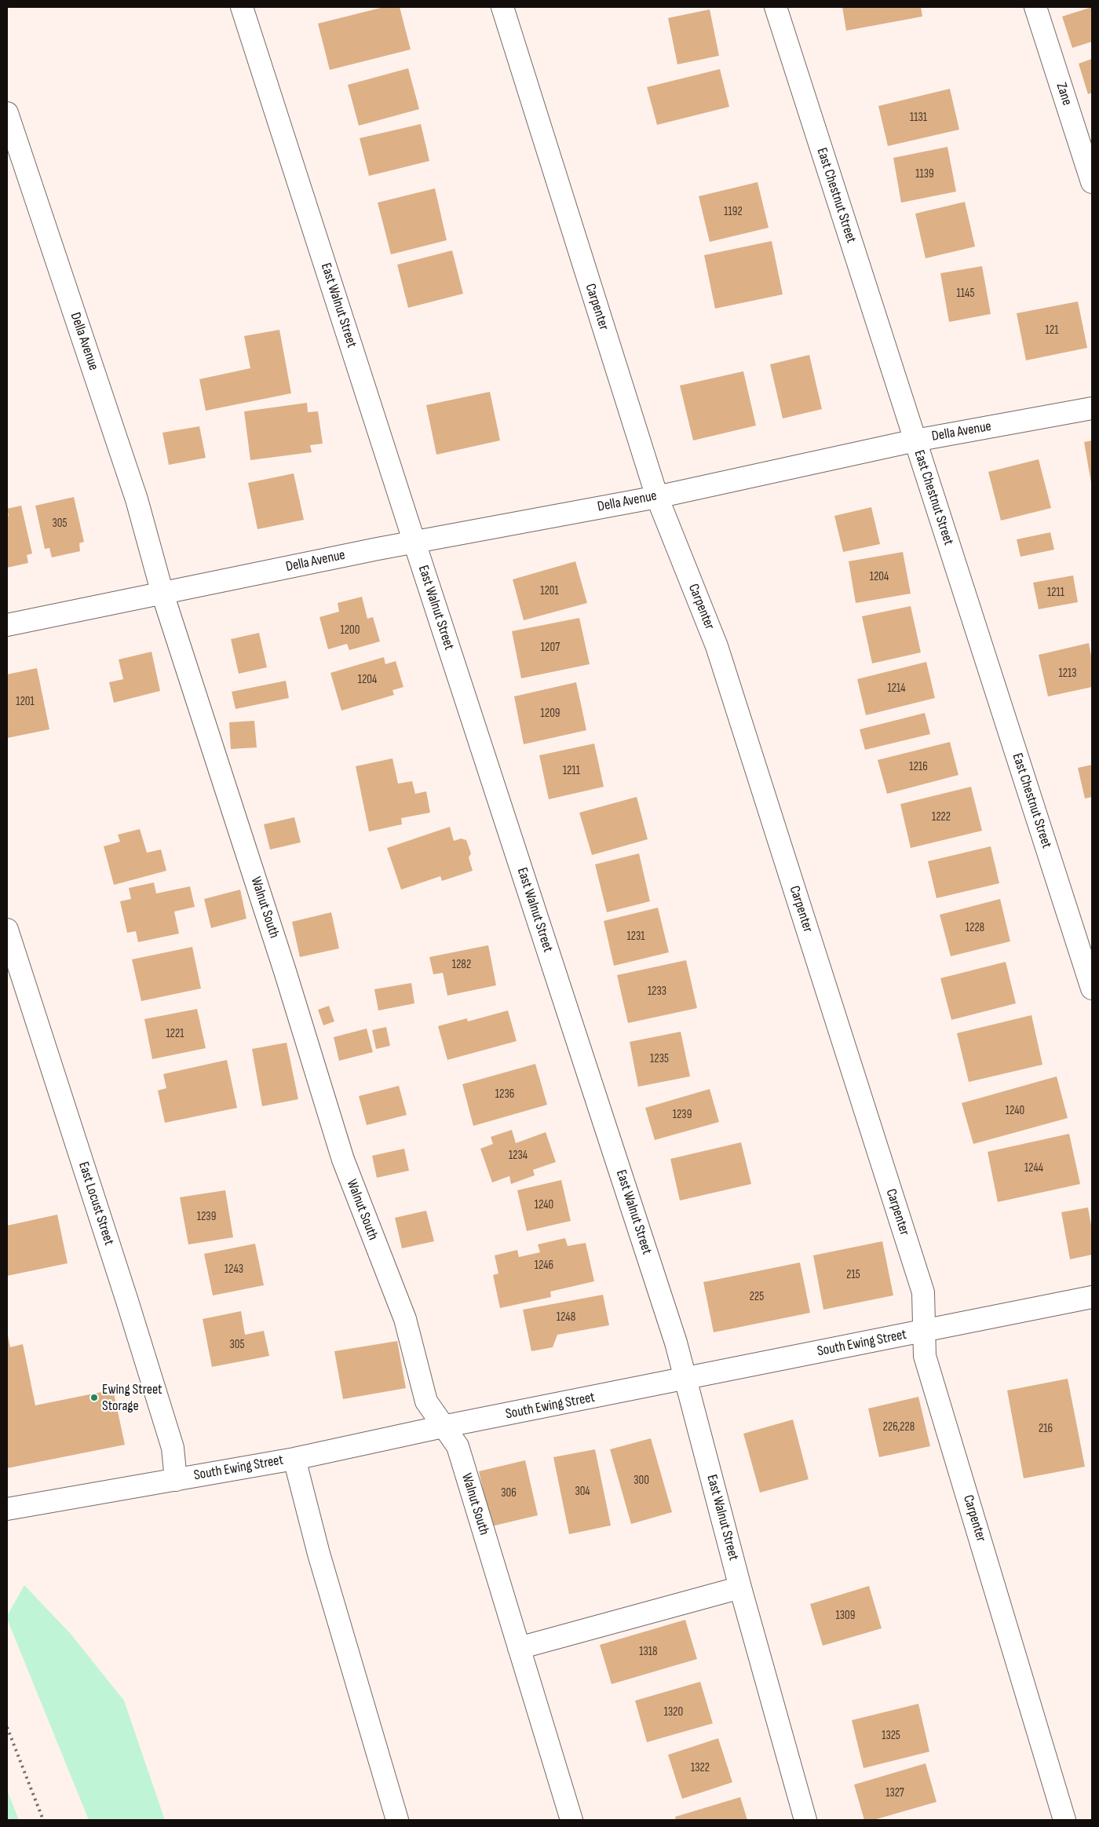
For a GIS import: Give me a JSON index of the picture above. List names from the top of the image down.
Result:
{
  "streets": {
    "street": [
      "Zane",
      "East Chestnut Street",
      "East Walnut Street",
      "Carpenter",
      "Della Avenue",
      "Walnut South",
      "East Locust Street",
      "South Ewing Street"
    ]
  },
  "crossings": [
    ["East Chestnut Street", "Della Avenue"],
    ["East Walnut Street", "Della Avenue"],
    ["East Walnut Street", "South Ewing Street"],
    ["Carpenter", "Della Avenue"],
    ["Carpenter", "South Ewing Street"],
    ["Della Avenue", "Walnut South"],
    ["Walnut South", "South Ewing Street"],
    ["East Locust Street", "South Ewing Street"]
  ],
  "places": ["Ewing Street Storage"],
  "house_numbers": [
    "1131",
    "1139",
    "1192",
    "1145",
    "121",
    "305",
    "1204",
    "1201",
    "1211",
    "1200",
    "1207",
    "1213",
    "1204",
    "1214",
    "1201",
    "1209",
    "1216",
    "1211",
    "1222",
    "1228",
    "1231",
    "1282",
    "1233",
    "1221",
    "1235",
    "1236",
    "1240",
    "1239",
    "1234",
    "1244",
    "1240",
    "1239",
    "1246",
    "1243",
    "215",
    "225",
    "1248",
    "305",
    "226,228",
    "216",
    "300",
    "304",
    "306",
    "1309",
    "1318",
    "1320",
    "1325",
    "1322",
    "1327"
  ]
}
